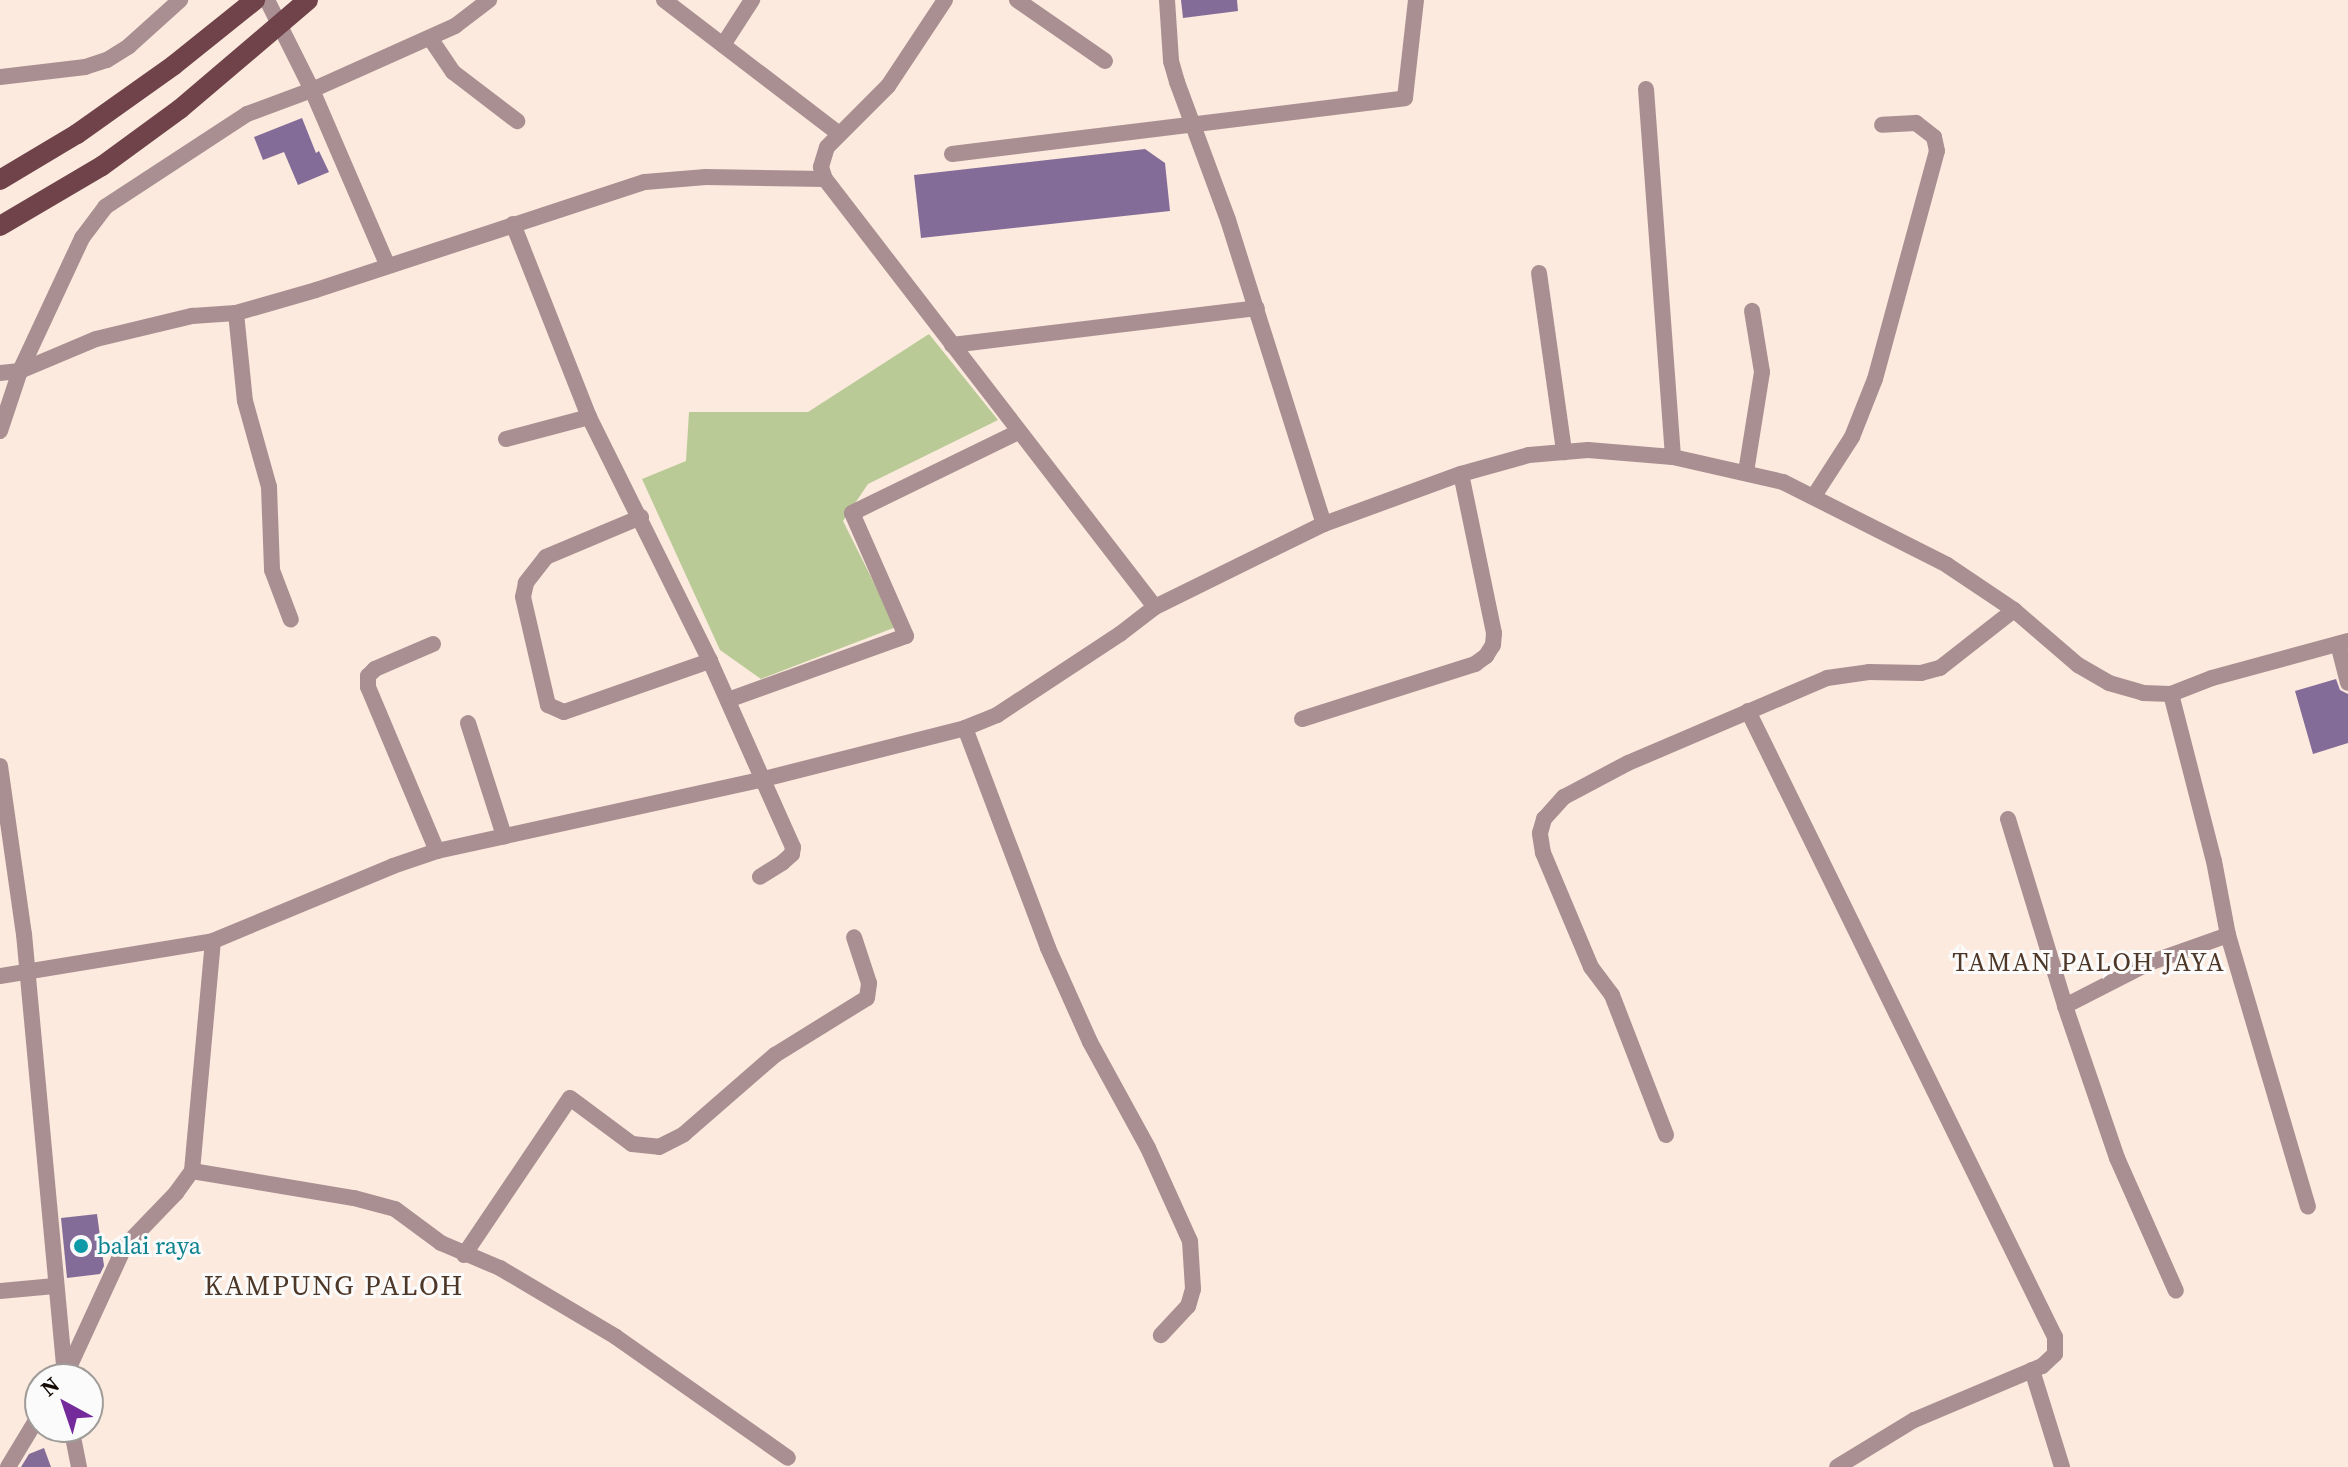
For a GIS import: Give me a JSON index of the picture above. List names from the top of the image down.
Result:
{
  "districts": ["TAMAN PALOH JAYA", "KAMPUNG PALOH"],
  "places": ["balai raya"],
  "north": "top left"
}
